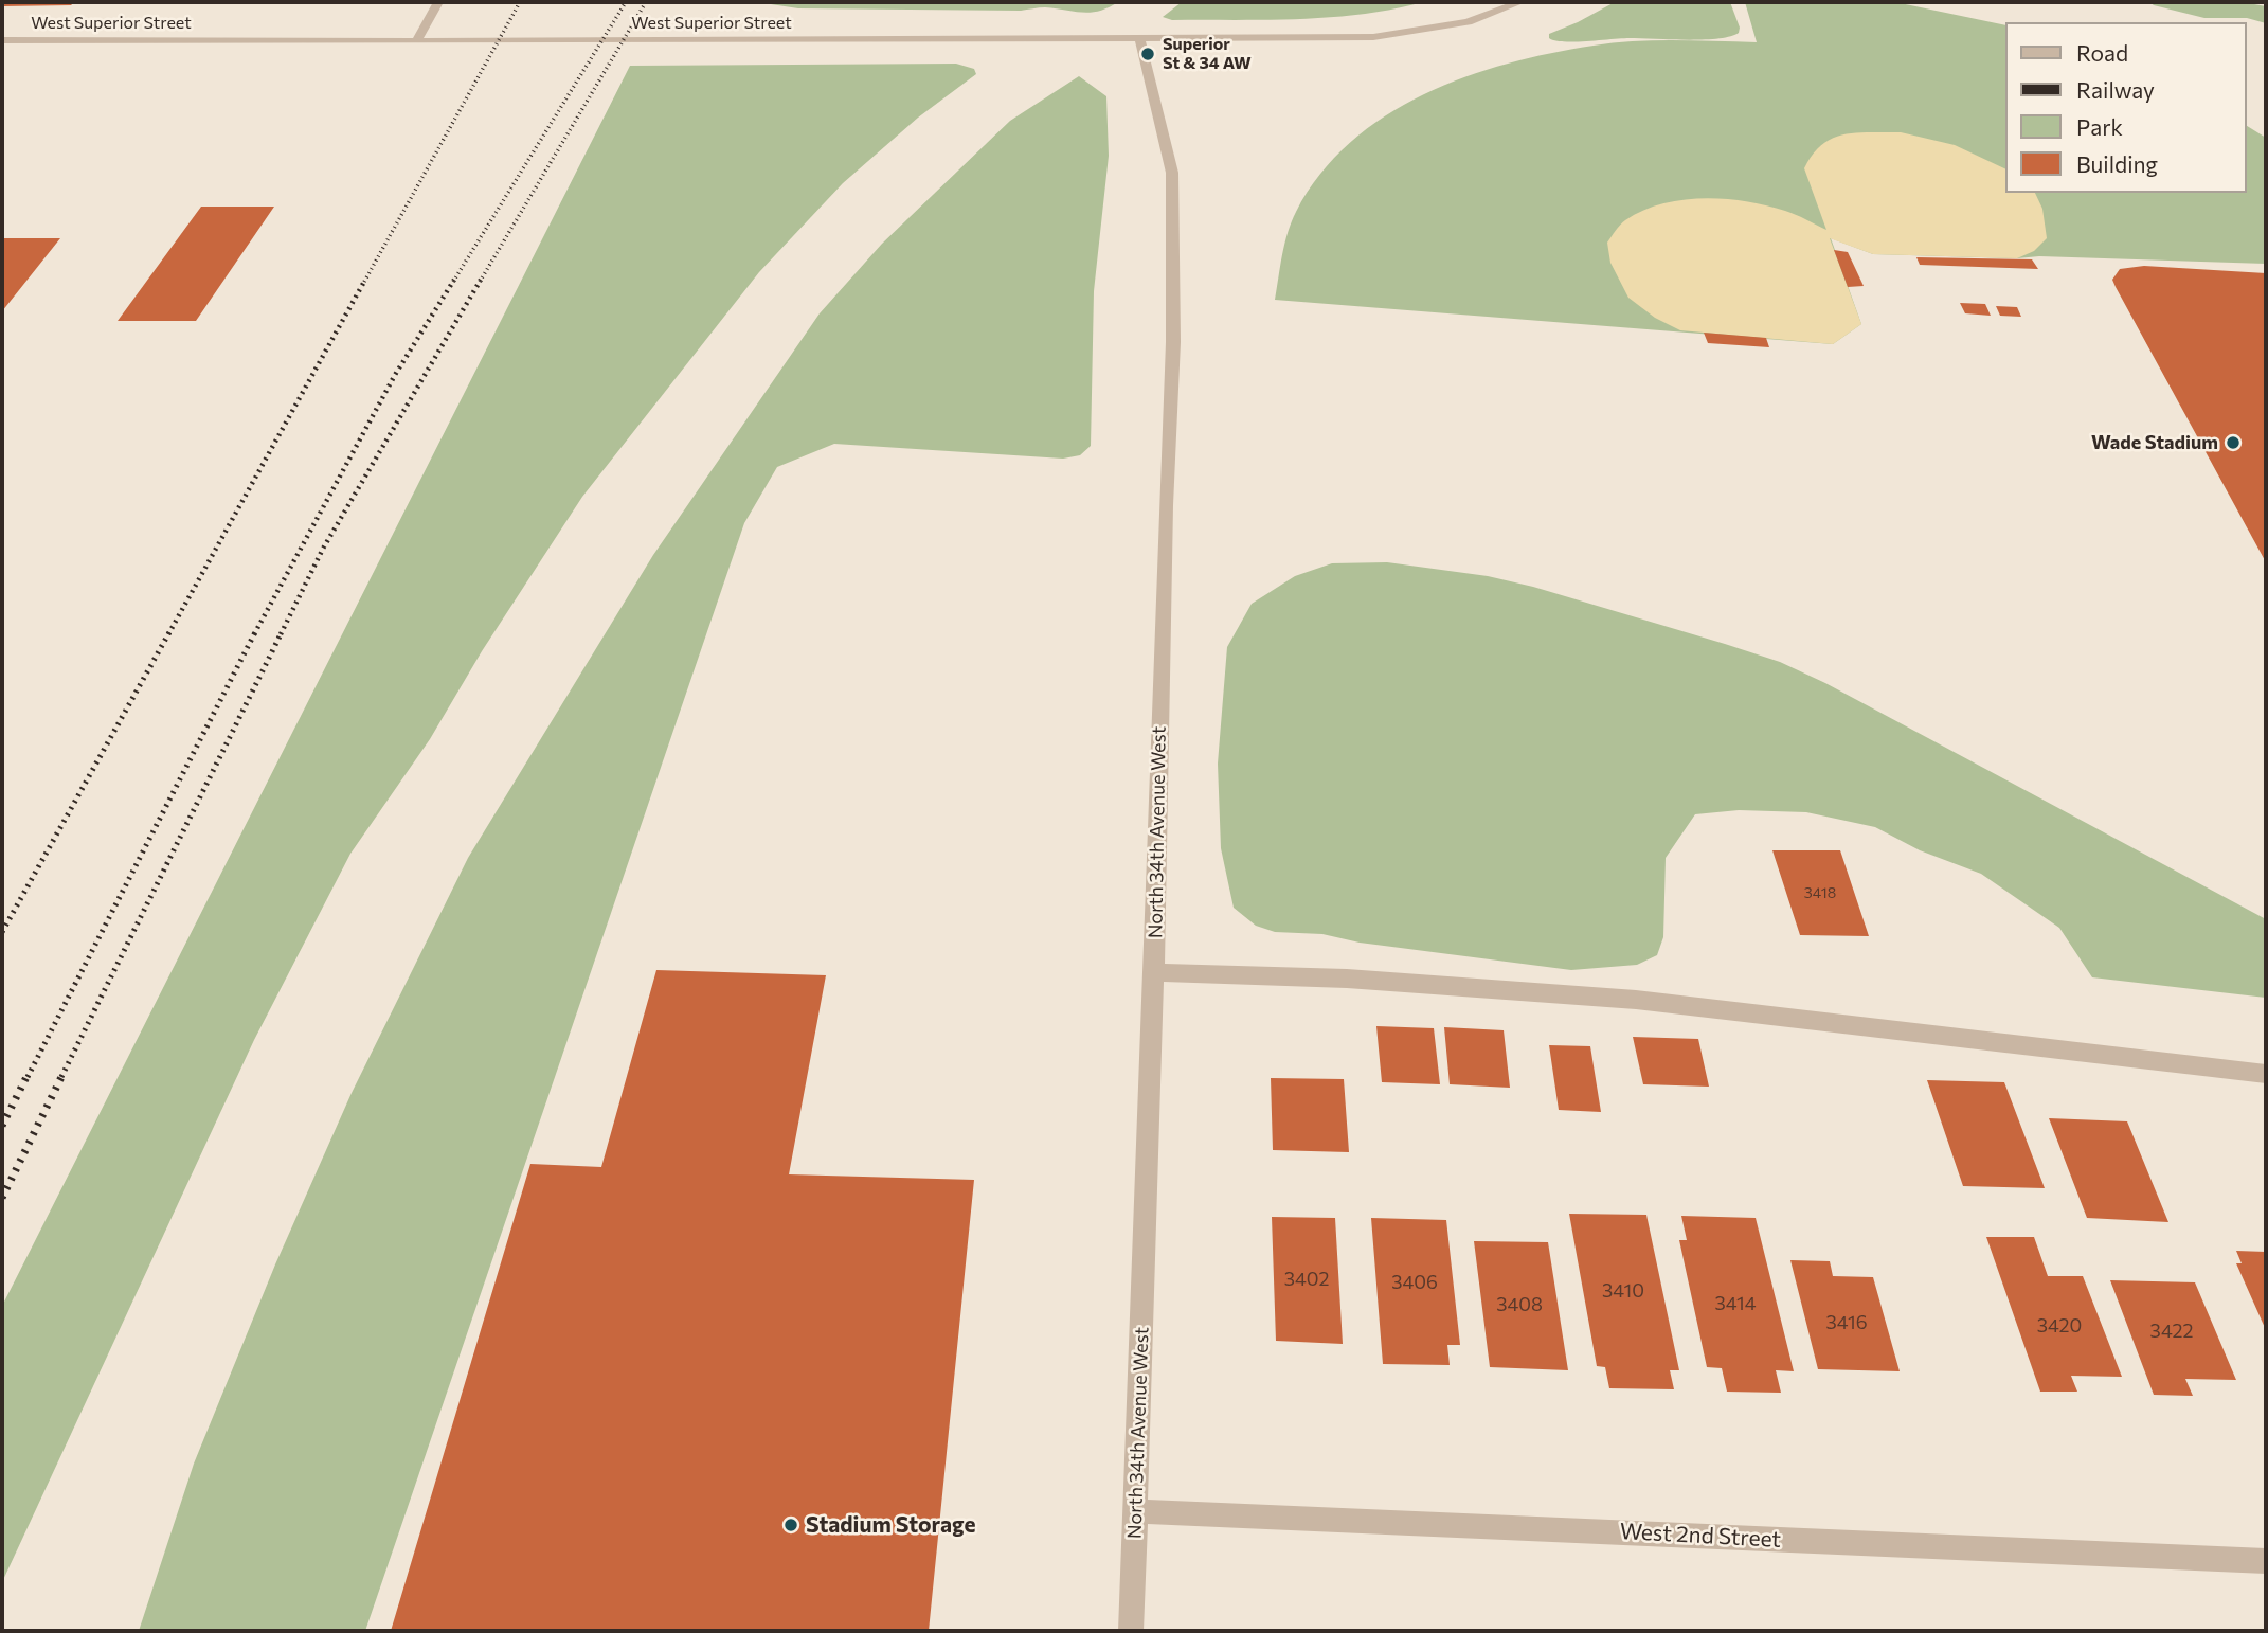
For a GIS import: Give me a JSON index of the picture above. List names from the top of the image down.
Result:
{
  "streets": {
    "street": ["West Superior Street", "North 34th Avenue West", "West 2nd Street"]
  },
  "crossings": [
    ["West Superior Street", "North 34th Avenue West"],
    ["North 34th Avenue West", "West 2nd Street"]
  ],
  "places": ["Superior St & 34 AW", "Wade Stadium", "Stadium Storage"],
  "house_numbers": [
    "3418",
    "3402",
    "3406",
    "3410",
    "3414",
    "3408",
    "3416",
    "3420",
    "3422"
  ],
  "legend": [
    "Road",
    "Railway",
    "Park",
    "Building"
  ]
}
